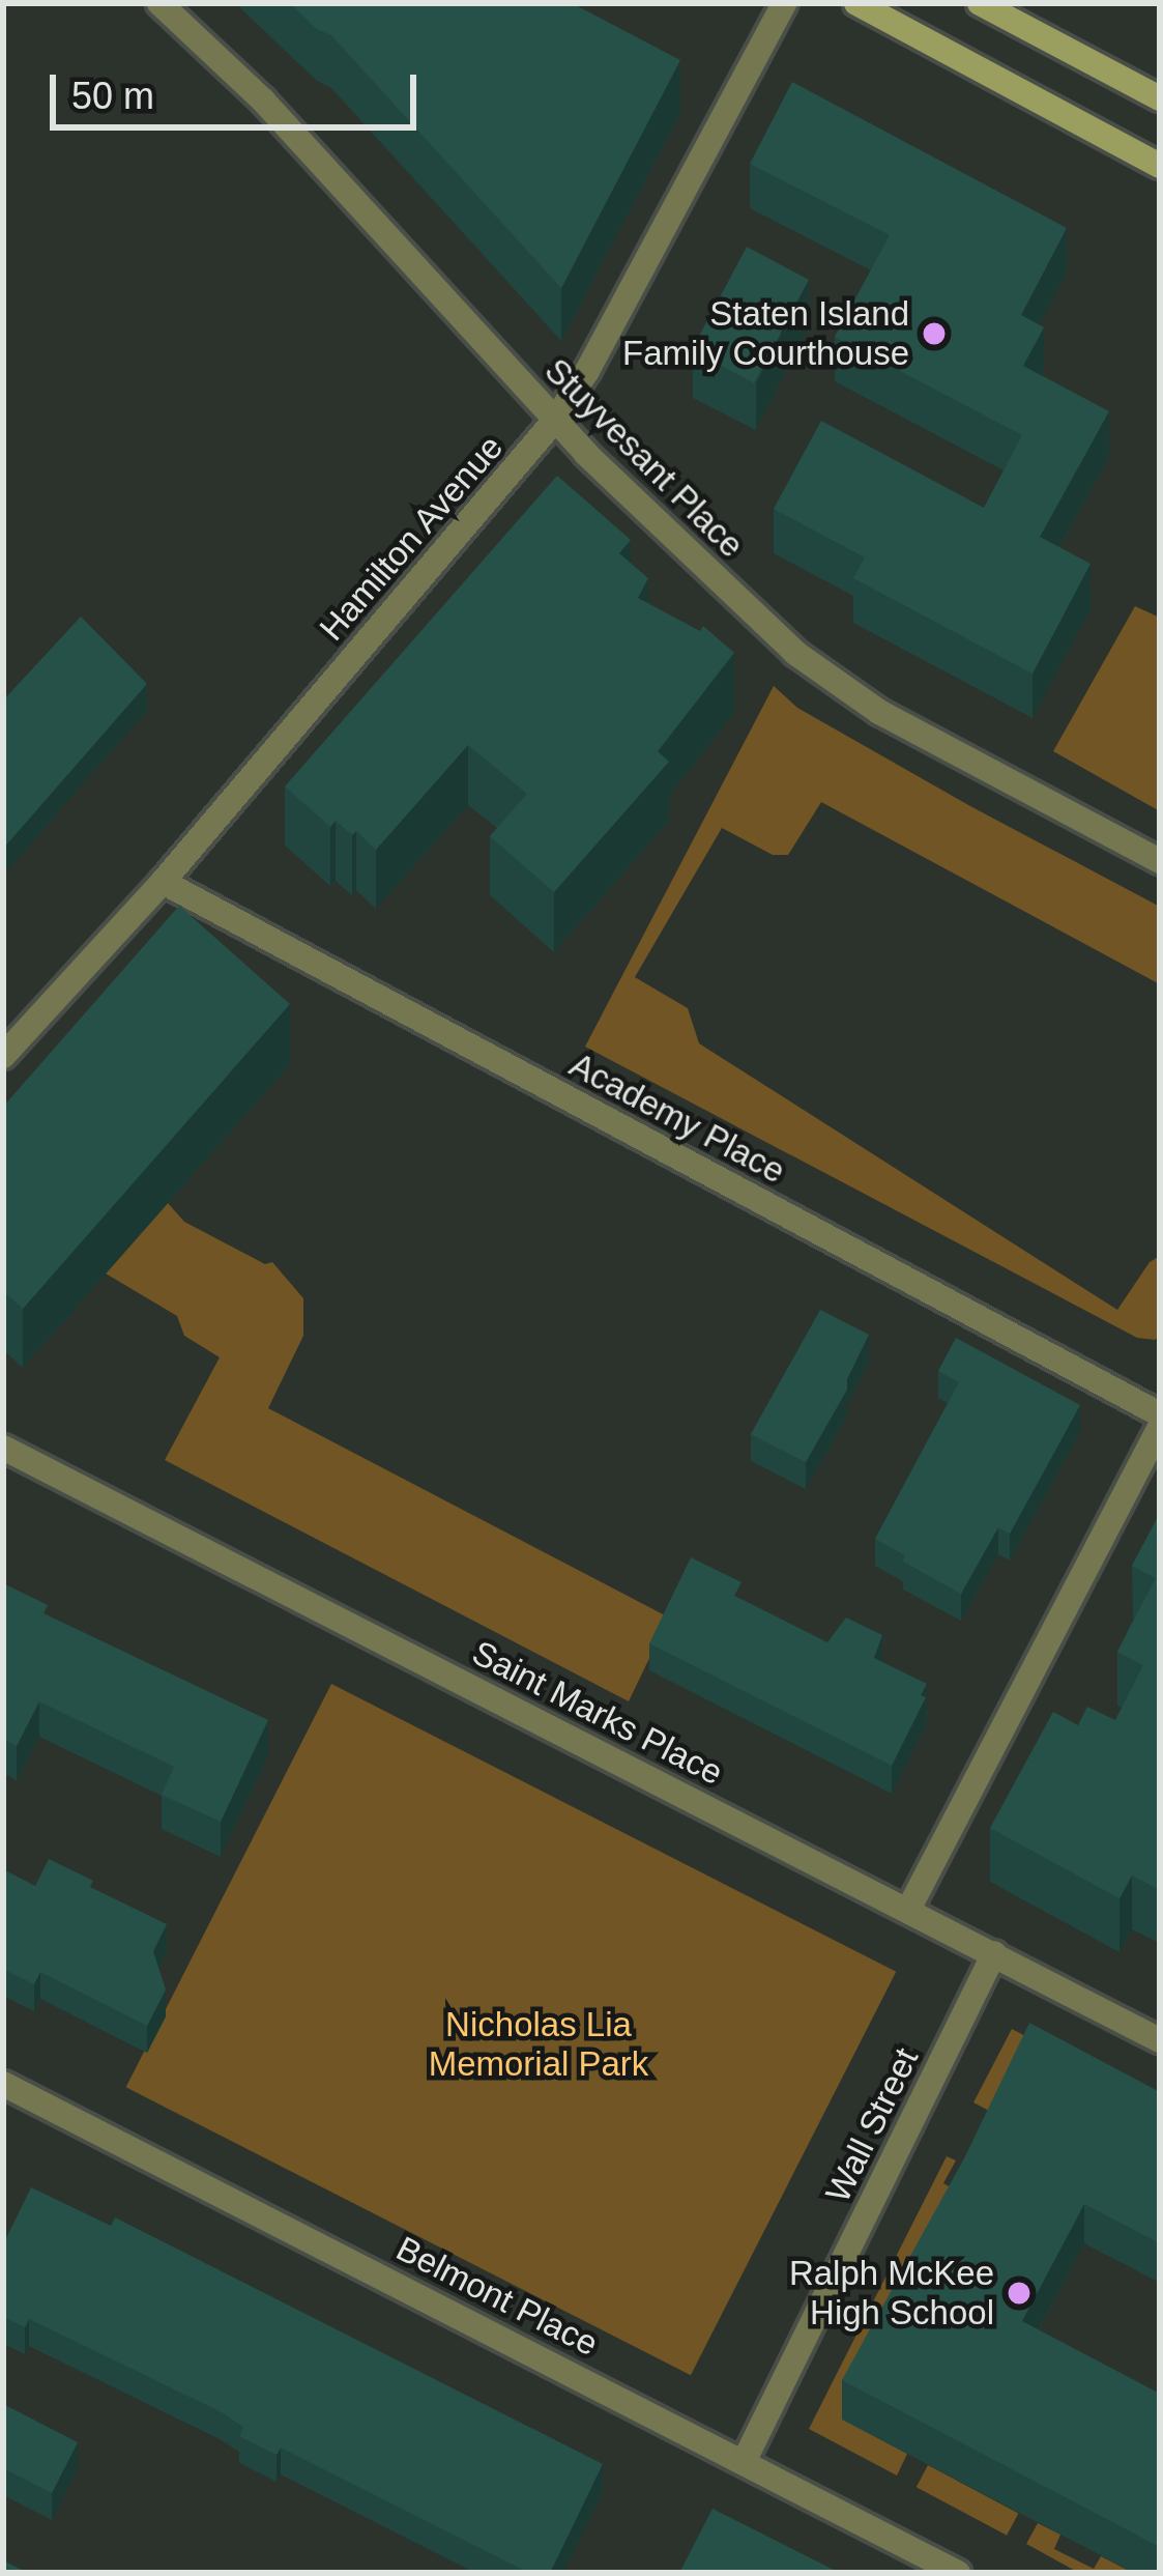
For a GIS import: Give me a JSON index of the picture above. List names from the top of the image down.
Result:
{
  "streets": {
    "street": [
      "Stuyvesant Place",
      "Hamilton Avenue",
      "Academy Place",
      "Saint Marks Place",
      "Wall Street",
      "Belmont Place"
    ]
  },
  "crossings": [
    ["Stuyvesant Place", "Hamilton Avenue"],
    ["Hamilton Avenue", "Academy Place"],
    ["Saint Marks Place", "Wall Street"],
    ["Wall Street", "Belmont Place"]
  ],
  "parks": ["Nicholas Lia Memorial Park"],
  "places": ["Staten Island Family Courthouse", "Ralph McKee High School"],
  "scale_bar": "50 m"
}
